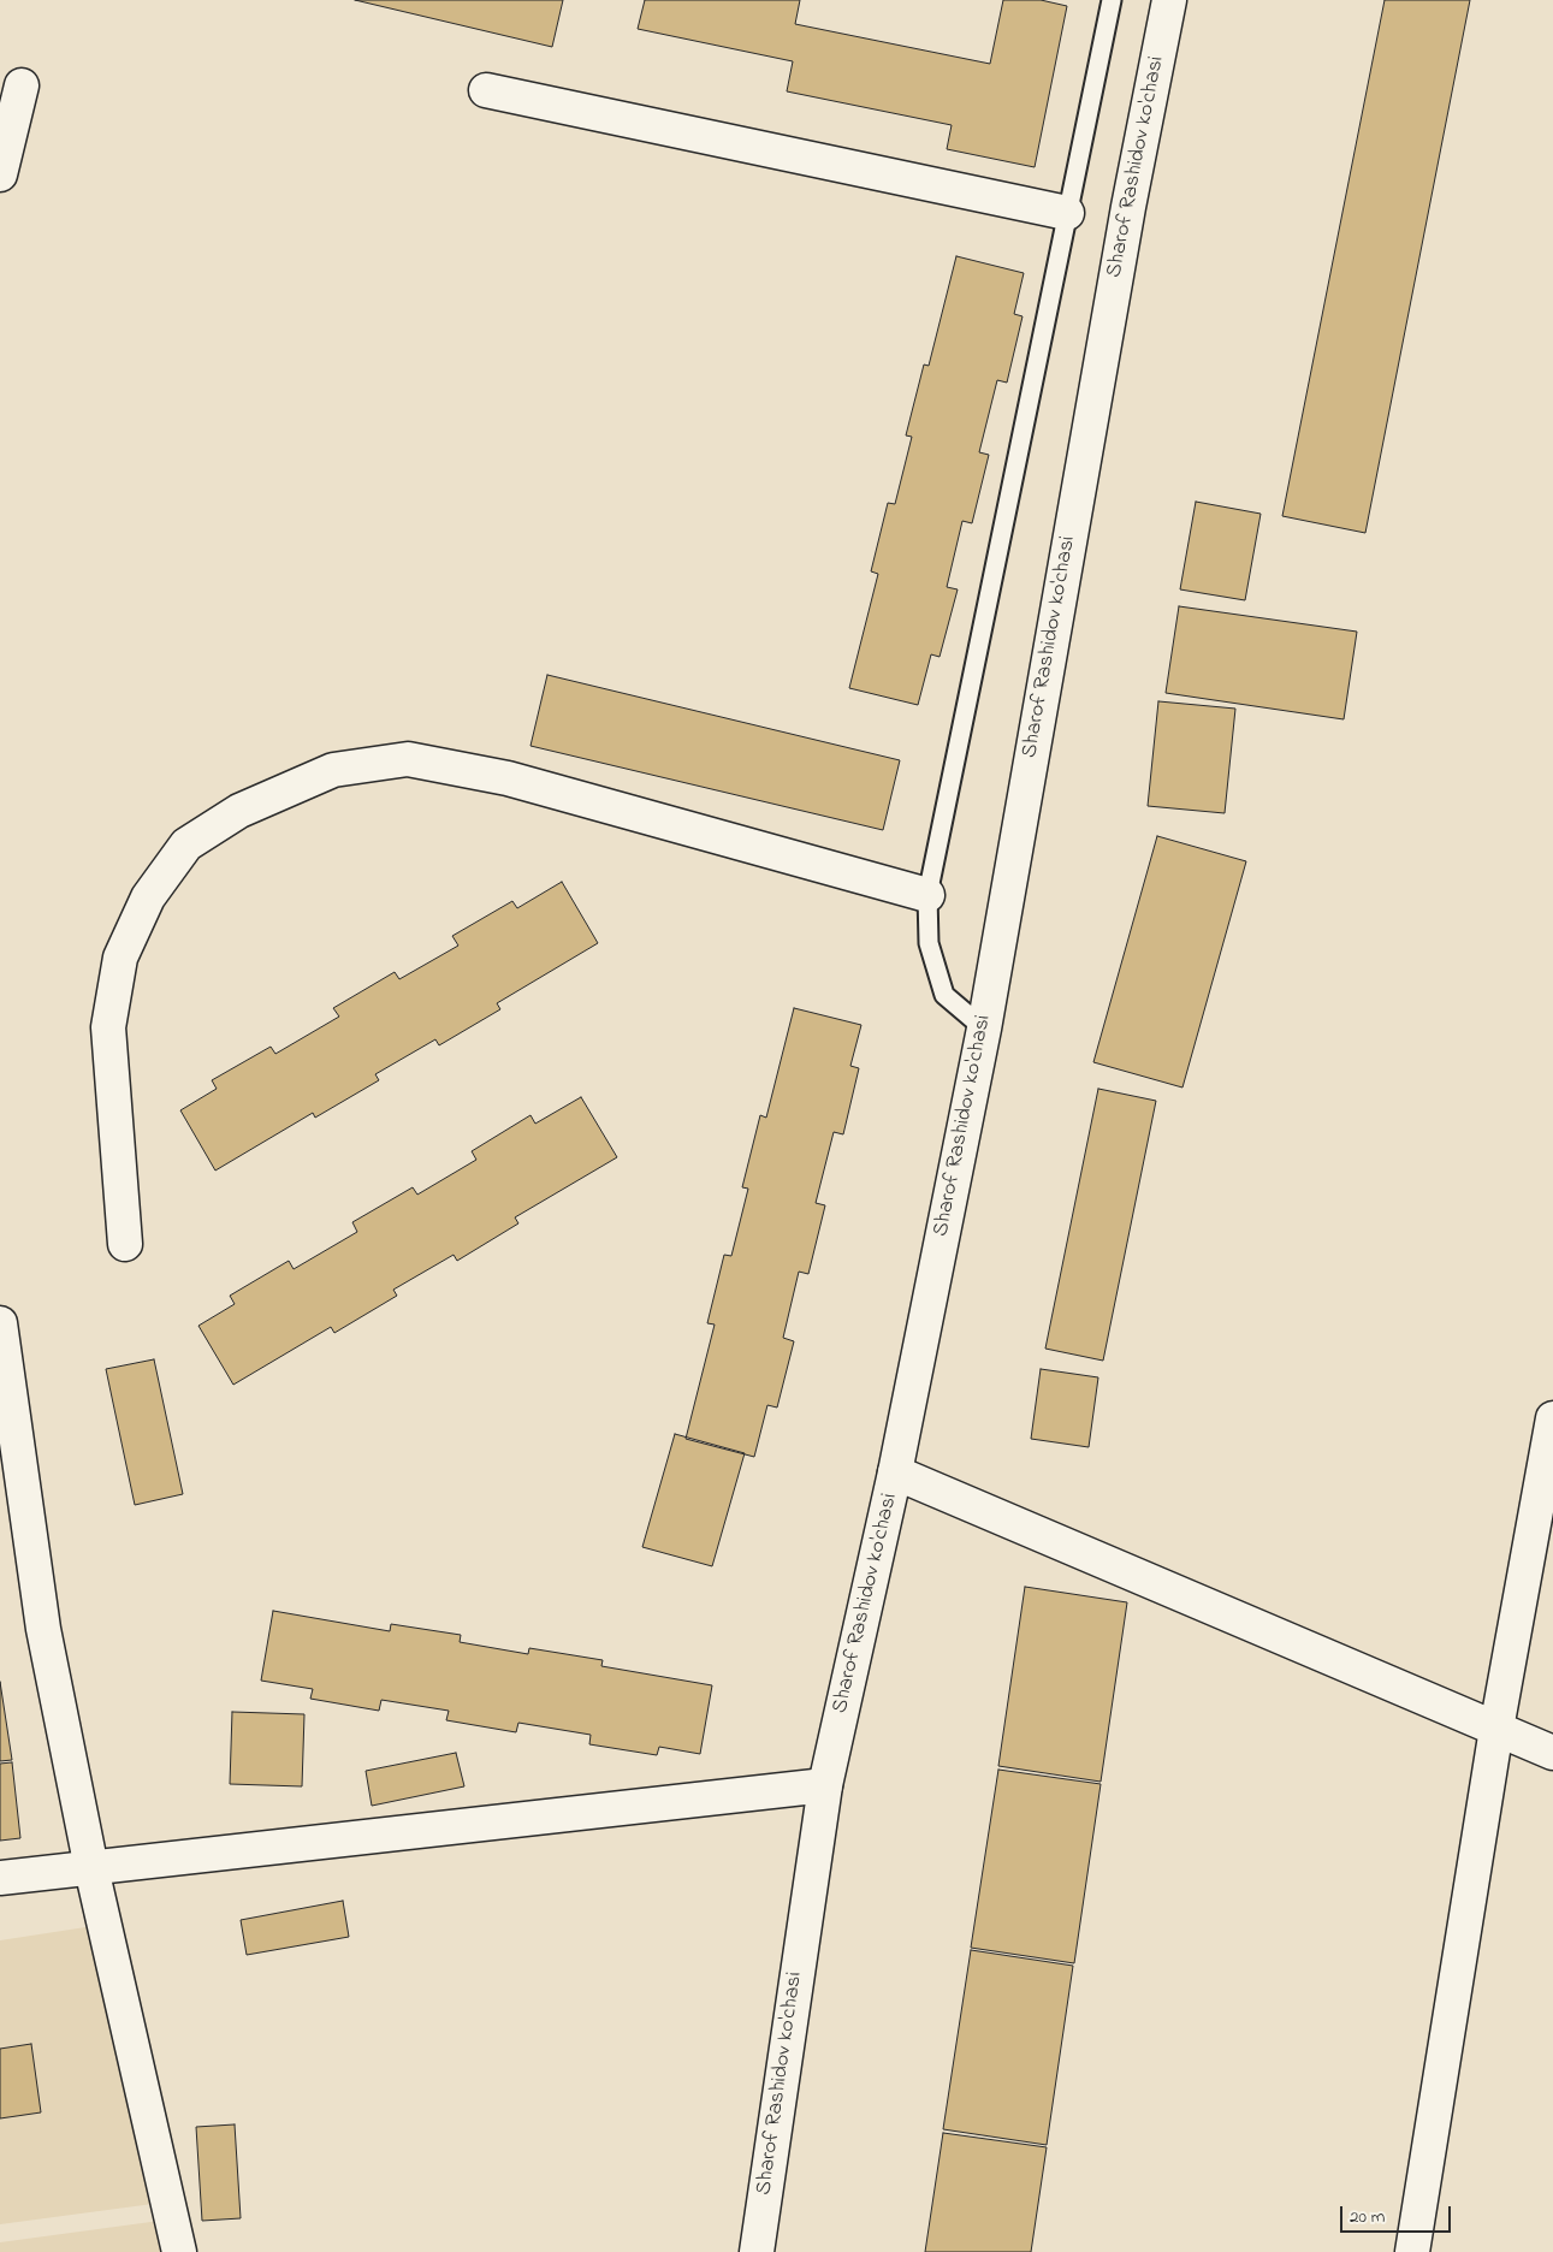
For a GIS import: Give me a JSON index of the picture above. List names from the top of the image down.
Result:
{
  "streets": {
    "street": ["Sharof Rashidov ko'chasi"]
  },
  "scale_bar": "20 m"
}
